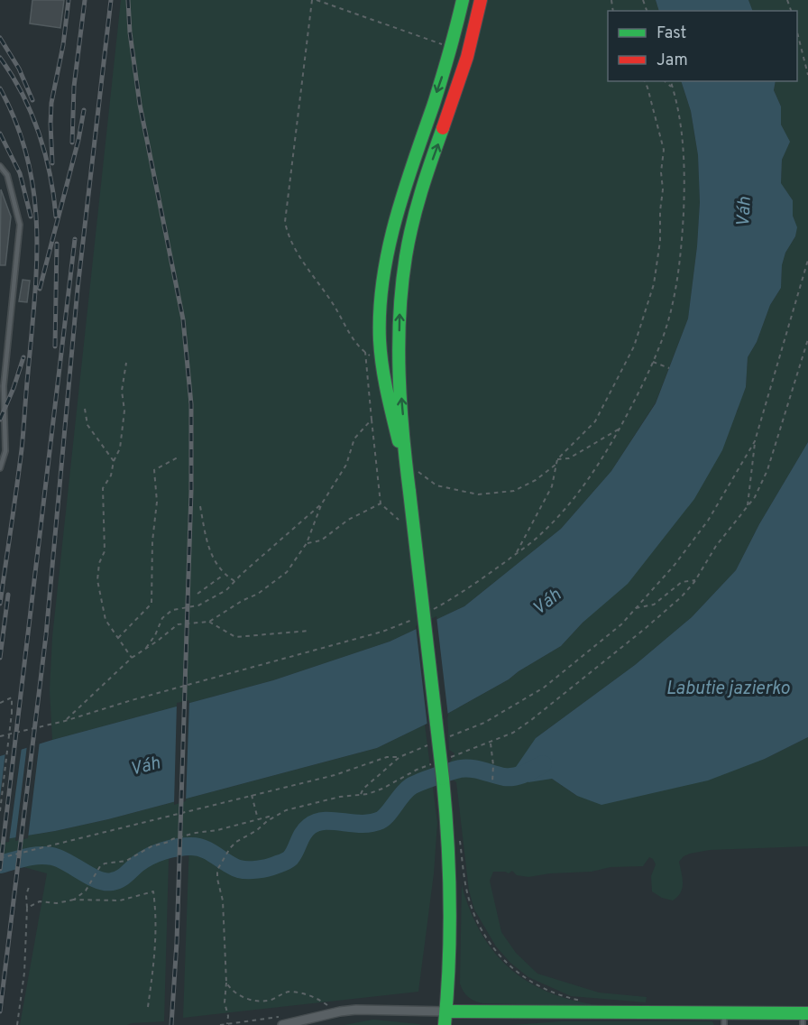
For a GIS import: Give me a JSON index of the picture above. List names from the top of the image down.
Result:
{
  "water": ["Váh", "Labutie jazierko"],
  "legend": ["Fast", "Jam"]
}
